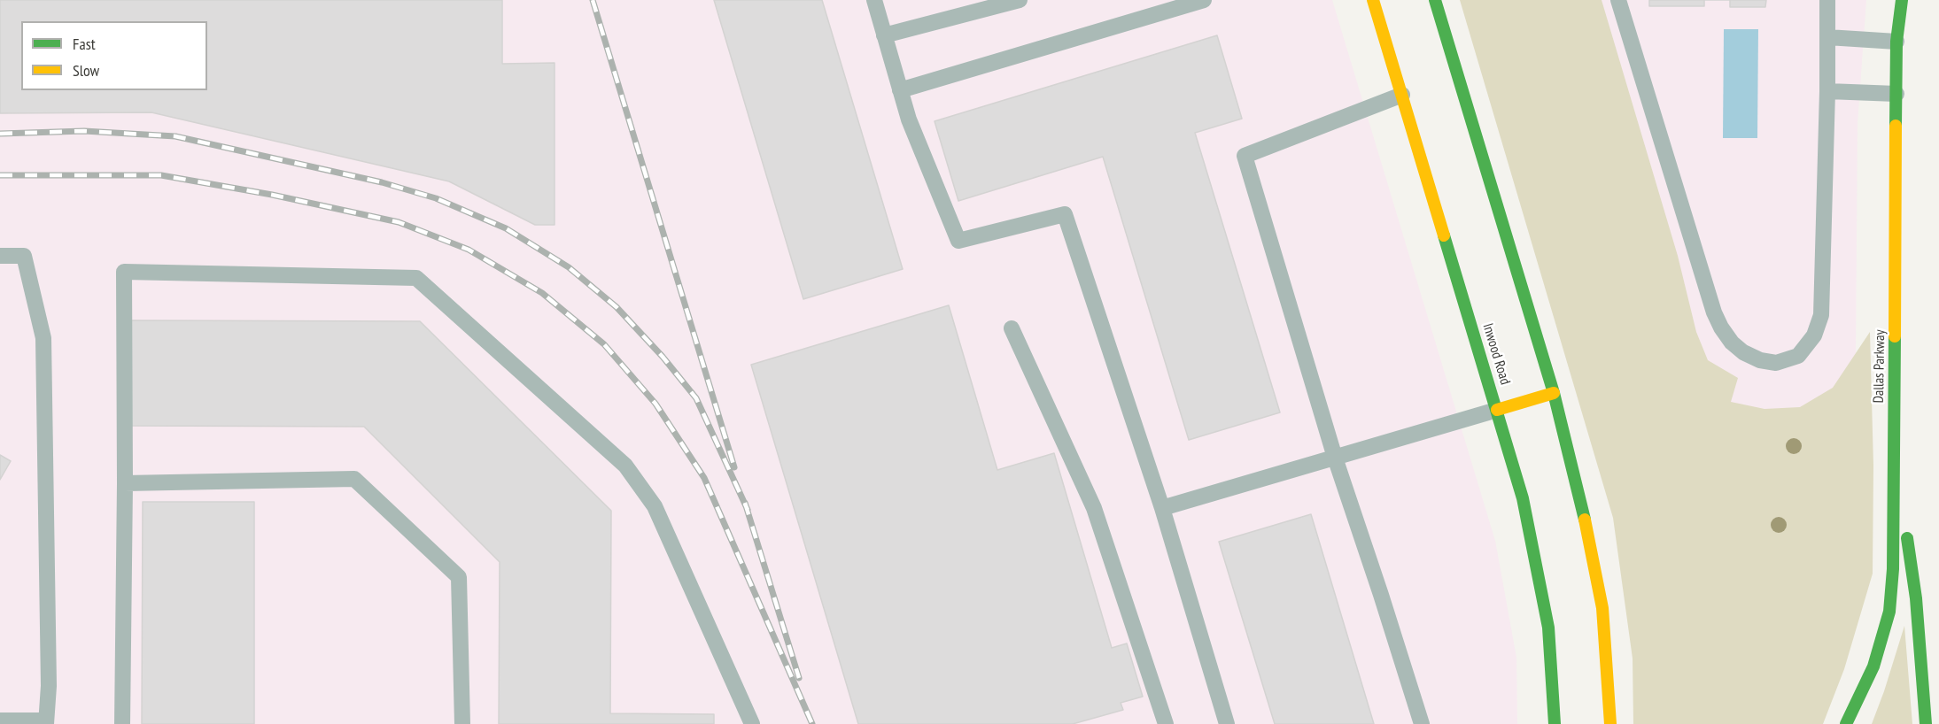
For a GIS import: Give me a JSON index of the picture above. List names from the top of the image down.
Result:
{
  "streets": {
    "main road": ["Inwood Road", "Dallas Parkway"]
  },
  "legend": ["Fast", "Slow"]
}
